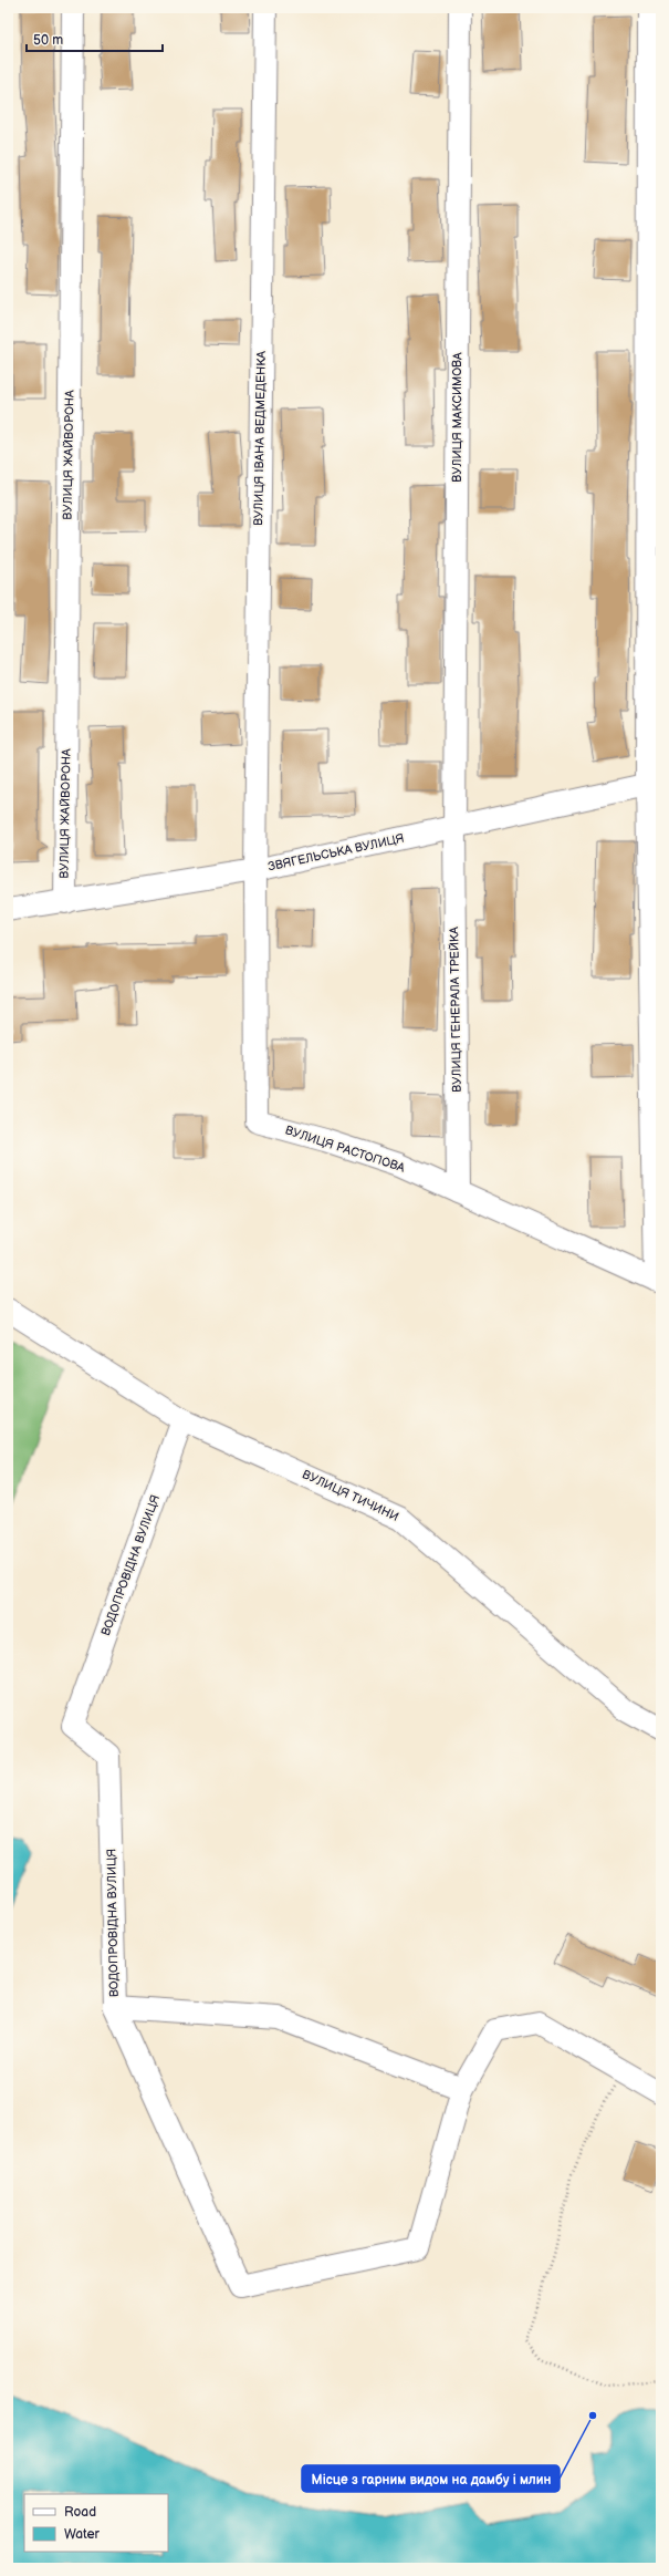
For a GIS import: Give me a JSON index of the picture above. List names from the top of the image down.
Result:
{
  "streets": {
    "street": [
      "ВУЛИЦЯ МАКСИМОВА",
      "ВУЛИЦЯ ІВАНА ВЕДМЕДЕНКА",
      "ВУЛИЦЯ ЖАЙВОРОНА",
      "ЗВЯГЕЛЬСЬКА ВУЛИЦЯ",
      "ВУЛИЦЯ ГЕНЕРАЛА ТРЕЙКА",
      "ВУЛИЦЯ РАСТОПОВА",
      "ВУЛИЦЯ ТИЧИНИ",
      "ВОДОПРОВІДНА ВУЛИЦЯ"
    ]
  },
  "crossings": [
    ["ВУЛИЦЯ МАКСИМОВА", "ЗВЯГЕЛЬСЬКА ВУЛИЦЯ"],
    ["ВУЛИЦЯ МАКСИМОВА", "ВУЛИЦЯ ГЕНЕРАЛА ТРЕЙКА"],
    ["ВУЛИЦЯ ІВАНА ВЕДМЕДЕНКА", "ЗВЯГЕЛЬСЬКА ВУЛИЦЯ"],
    ["ВУЛИЦЯ ІВАНА ВЕДМЕДЕНКА", "ВУЛИЦЯ РАСТОПОВА"],
    ["ВУЛИЦЯ ЖАЙВОРОНА", "ЗВЯГЕЛЬСЬКА ВУЛИЦЯ"],
    ["ЗВЯГЕЛЬСЬКА ВУЛИЦЯ", "ВУЛИЦЯ ГЕНЕРАЛА ТРЕЙКА"],
    ["ЗВЯГЕЛЬСЬКА ВУЛИЦЯ", "ВУЛИЦЯ РАСТОПОВА"],
    ["ВУЛИЦЯ ГЕНЕРАЛА ТРЕЙКА", "ВУЛИЦЯ РАСТОПОВА"],
    ["ВУЛИЦЯ ТИЧИНИ", "ВОДОПРОВІДНА ВУЛИЦЯ"]
  ],
  "places": ["Місце з гарним видом на дамбу і млин"],
  "legend": ["Road", "Water"],
  "scale_bar": "50 m"
}
